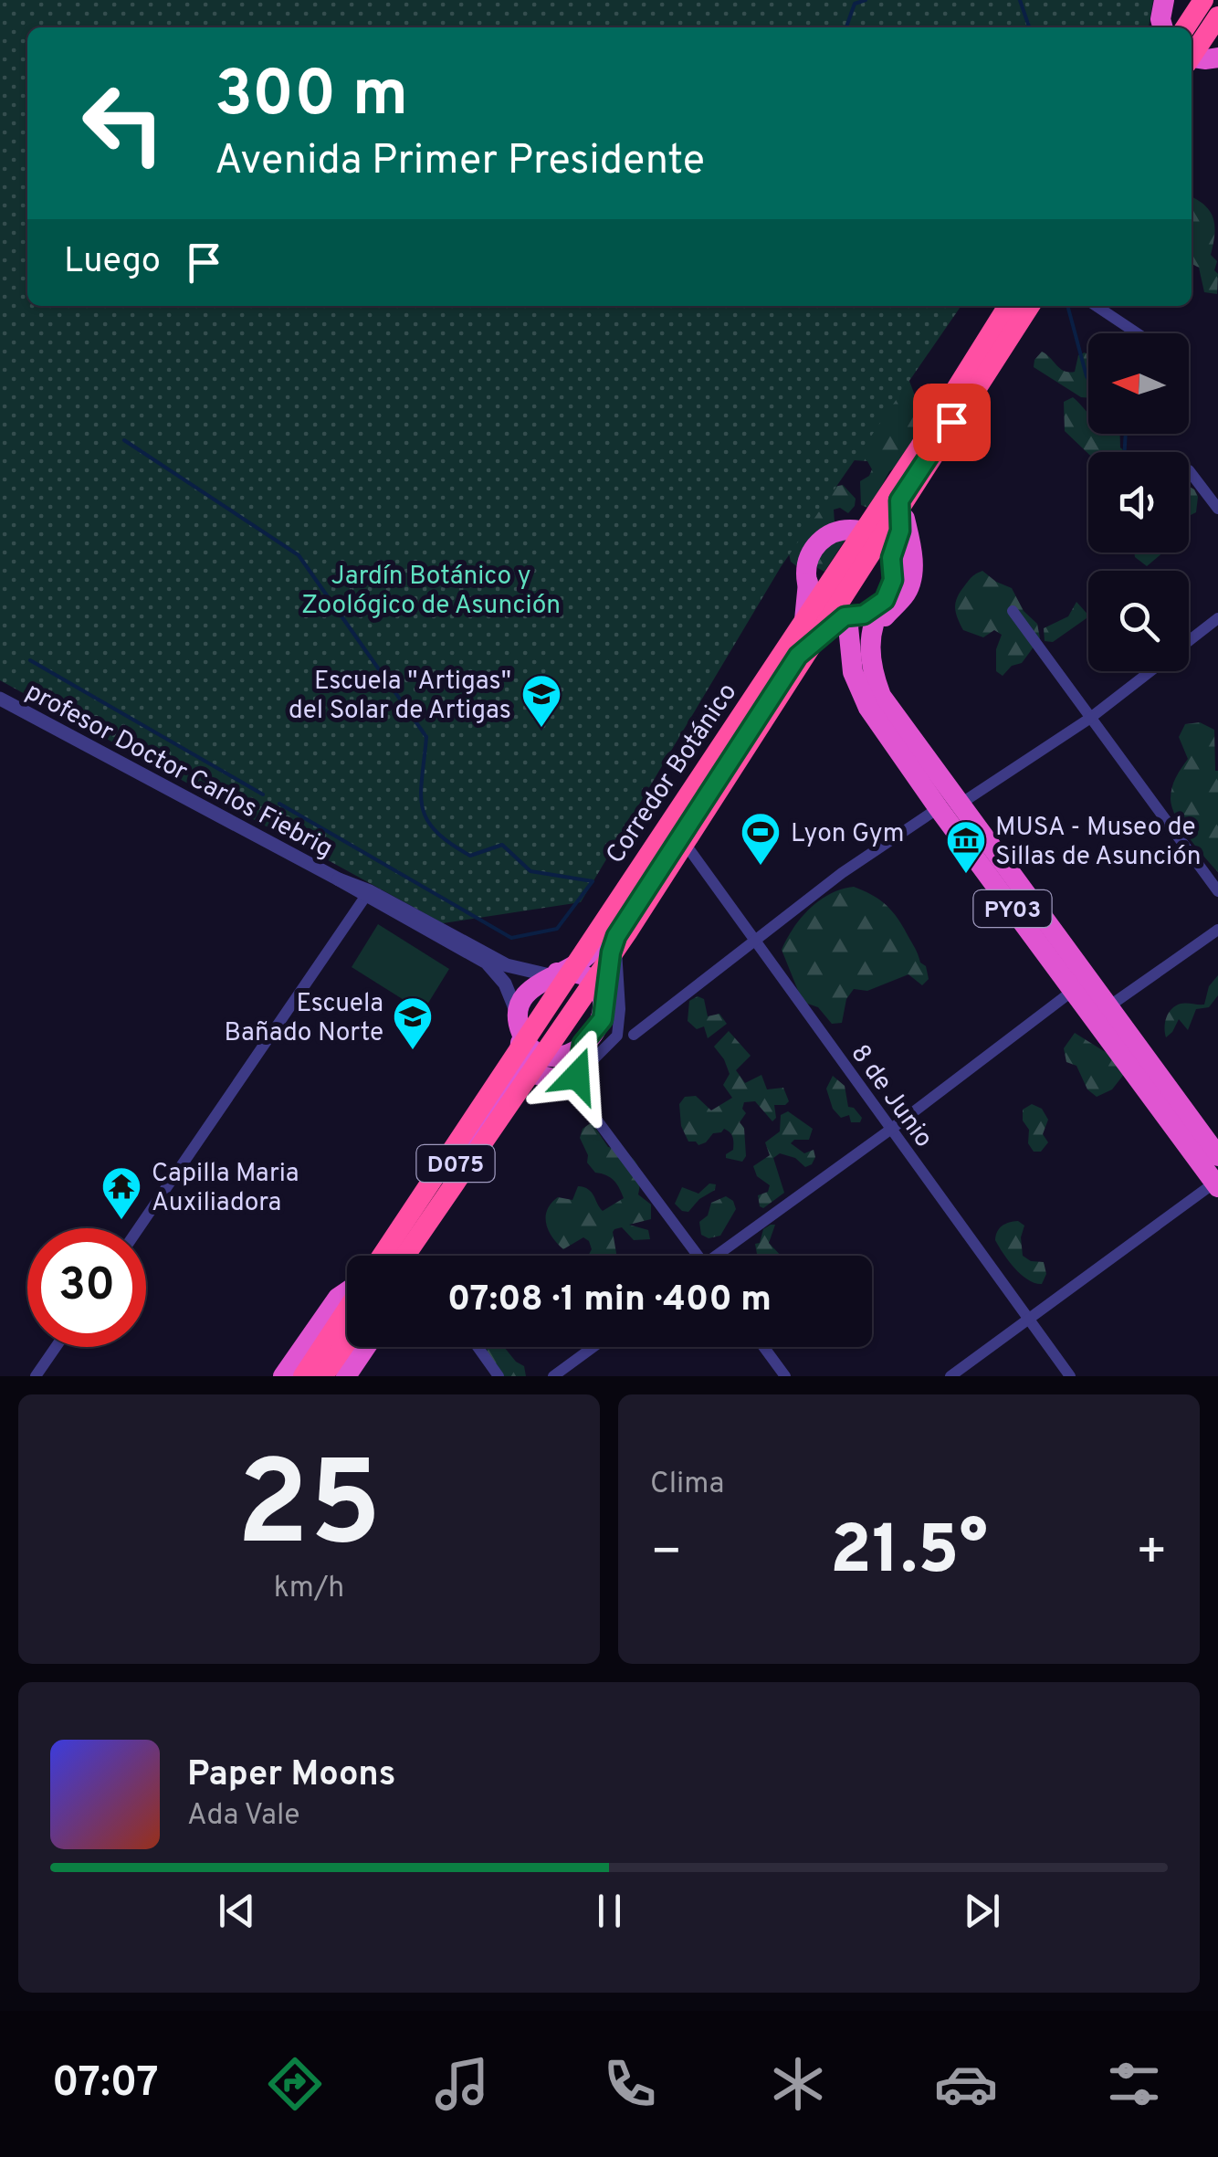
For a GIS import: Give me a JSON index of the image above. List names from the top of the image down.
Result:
{
  "streets": {
    "highway": ["Corredor Botánico", "PY03", "D075"],
    "street": ["profesor Doctor Carlos Fiebrig", "8 de Junio"]
  },
  "parks": ["Jardín Botánico y Zoológico de Asunción"],
  "places": {
    "school or university": ["Escuela \"Artigas\" del Solar de Artigas", "Escuela Bañado Norte"],
    "sports": ["Lyon Gym"],
    "museum": ["MUSA - Museo de Sillas de Asunción"],
    "temple": ["Capilla Maria Auxiliadora"]
  },
  "north": "left",
  "page": {
    "turn": ["300 m", "Avenida Primer Presidente"],
    "then": "Luego",
    "limit": "30",
    "trip": "07:08 · 1 min · 400 m",
    "tile": [
      ["25", "km/h"],
      "Clima"
    ],
    "heat": ["−", "21.5°", "+"],
    "song": ["Paper Moons", "Ada Vale"],
    "tabs": "07:07"
  }
}
